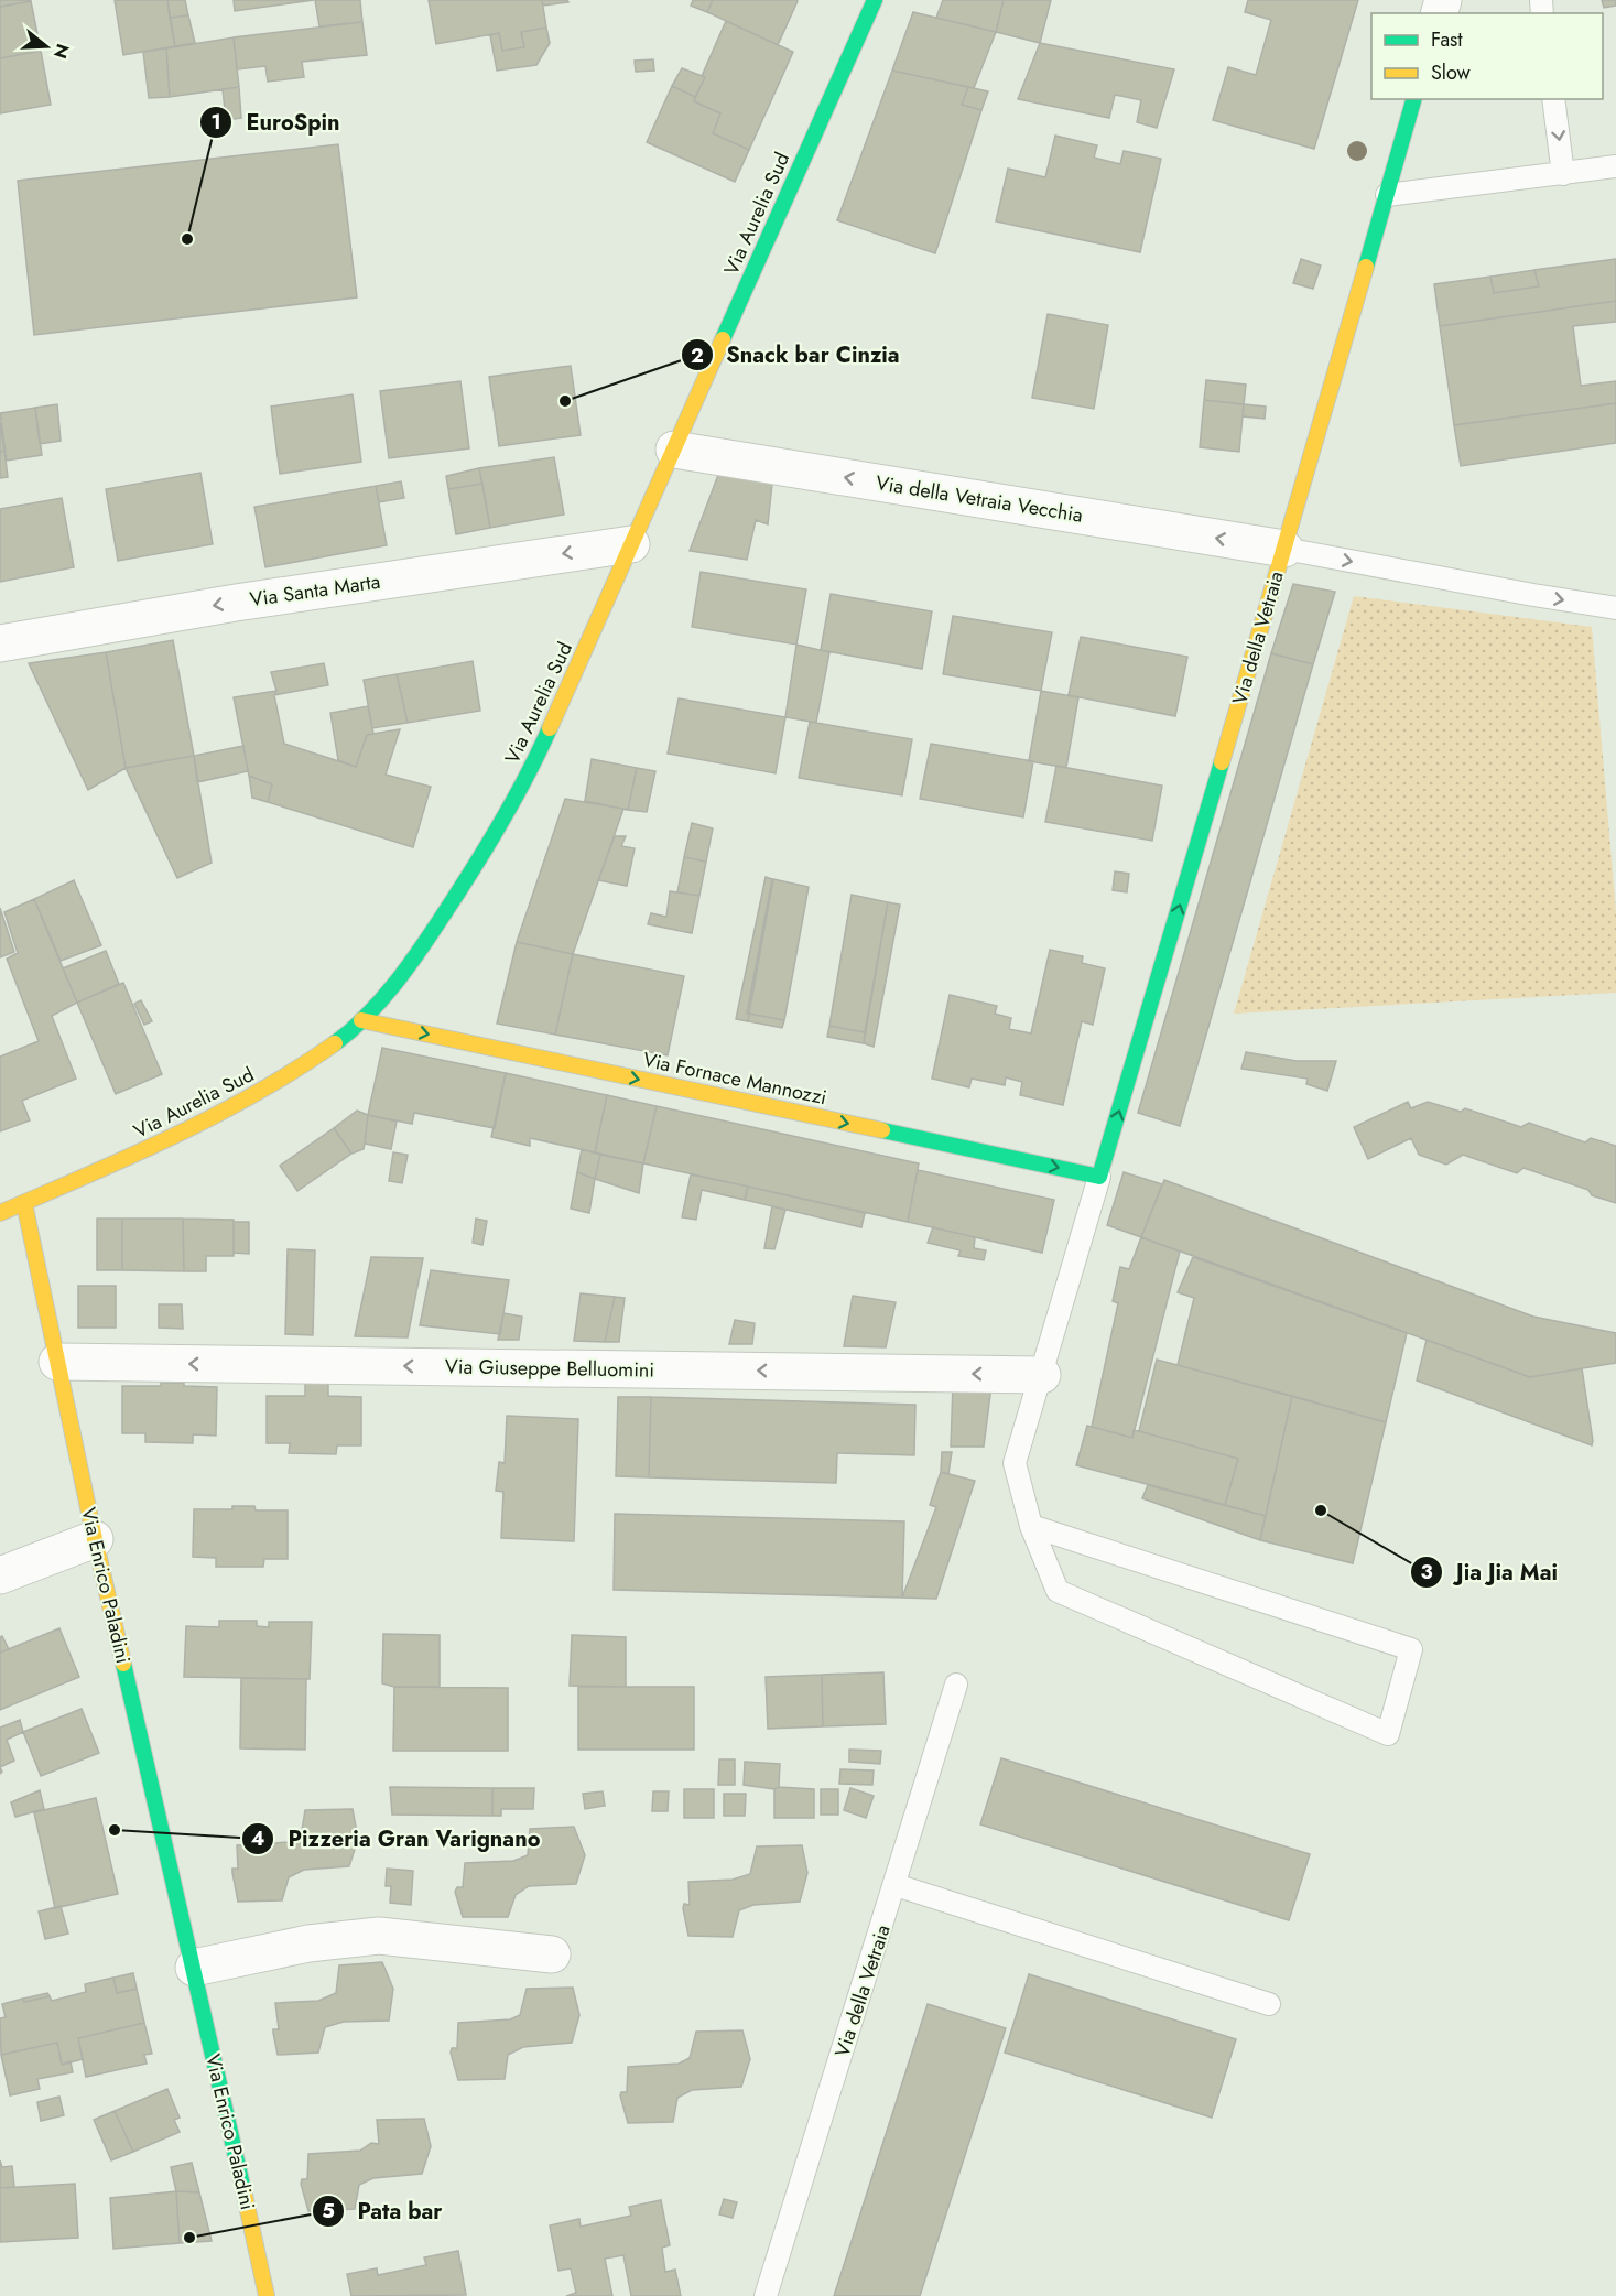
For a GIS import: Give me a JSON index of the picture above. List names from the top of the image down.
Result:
{
  "streets": {
    "street": [
      "Via Aurelia Sud",
      "Via della Vetraia Vecchia",
      "Via Santa Marta",
      "Via della Vetraia",
      "Via Fornace Mannozzi",
      "Via Giuseppe Belluomini",
      "Via Enrico Paladini"
    ]
  },
  "crossings": [
    ["Via Aurelia Sud", "Via della Vetraia Vecchia"],
    ["Via Aurelia Sud", "Via Santa Marta"],
    ["Via Aurelia Sud", "Via Fornace Mannozzi"],
    ["Via Aurelia Sud", "Via Enrico Paladini"],
    ["Via della Vetraia Vecchia", "Via della Vetraia"],
    ["Via della Vetraia", "Via Fornace Mannozzi"],
    ["Via Giuseppe Belluomini", "Via Enrico Paladini"]
  ],
  "one_way": [
    "Via della Vetraia Vecchia",
    "Via Santa Marta",
    "Via della Vetraia",
    "Via Fornace Mannozzi",
    "Via Giuseppe Belluomini"
  ],
  "places": [
    "EuroSpin",
    "Snack bar Cinzia",
    "Jia Jia Mai",
    "Pizzeria Gran Varignano",
    "Pata bar"
  ],
  "legend": ["Fast", "Slow"],
  "north": "right"
}
